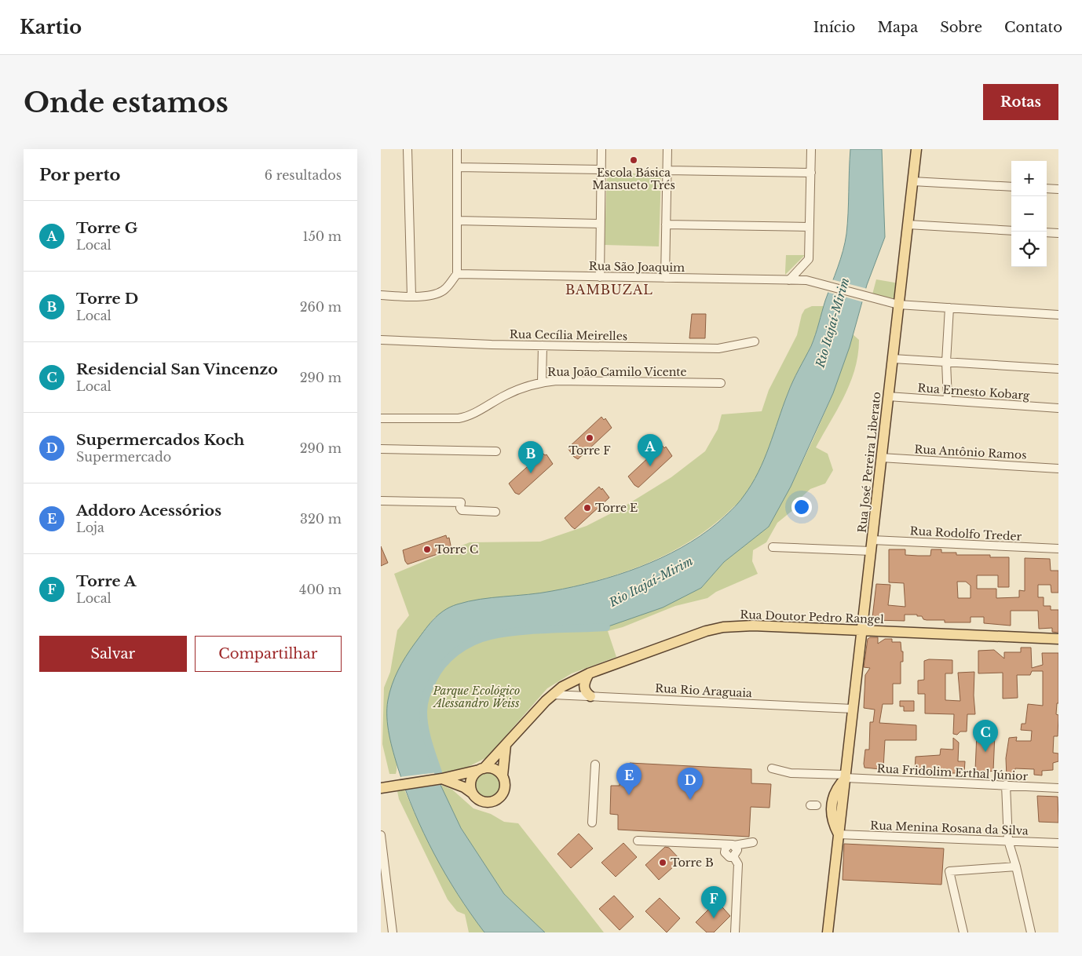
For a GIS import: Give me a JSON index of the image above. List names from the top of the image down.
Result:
{
  "streets": {
    "main road": ["Rua José Pereira Liberato", "Rua Doutor Pedro Rangel"],
    "street": [
      "Rua São Joaquim",
      "Rua Cecília Meirelles",
      "Rua João Camilo Vicente",
      "Rua Ernesto Kobarg",
      "Rua Antônio Ramos",
      "Rua Rodolfo Treder",
      "Rua Rio Araguaia",
      "Rua Fridolim Erthal Júnior",
      "Rua Menina Rosana da Silva"
    ]
  },
  "crossings": [
    ["Rua São Joaquim", "Rua José Pereira Liberato"],
    ["Rua Ernesto Kobarg", "Rua José Pereira Liberato"],
    ["Rua Antônio Ramos", "Rua José Pereira Liberato"],
    ["Rua José Pereira Liberato", "Rua Rodolfo Treder"],
    ["Rua José Pereira Liberato", "Rua Doutor Pedro Rangel"],
    ["Rua José Pereira Liberato", "Rua Rio Araguaia"],
    ["Rua José Pereira Liberato", "Rua Fridolim Erthal Júnior"],
    ["Rua José Pereira Liberato", "Rua Menina Rosana da Silva"],
    ["Rua Doutor Pedro Rangel", "Rua Rio Araguaia"]
  ],
  "districts": ["BAMBUZAL"],
  "water": ["Rio Itajaí-Mirim"],
  "parks": ["Parque Ecológico Alessandro Weiss"],
  "places": [
    "Escola Básica Mansueto Trés",
    "Torre F",
    "Torre E",
    "Torre C",
    "Torre B"
  ],
  "page": {
    "header": "Kartio",
    "nav": [
      "Início",
      "Mapa",
      "Sobre",
      "Contato"
    ],
    "buttons": [
      "Rotas",
      ["Salvar", "Compartilhar"]
    ],
    "title": "Onde estamos",
    "heading": ["Por perto", "6 resultados"],
    "map_buttons": ["+", "−"],
    "list": [
      {
        "mark": "A",
        "name": "Torre G",
        "note": "Local",
        "value": "150 m"
      },
      {
        "mark": "B",
        "name": "Torre D",
        "note": "Local",
        "value": "260 m"
      },
      {
        "mark": "C",
        "name": "Residencial San Vincenzo",
        "note": "Local",
        "value": "290 m"
      },
      {
        "mark": "D",
        "name": "Supermercados Koch",
        "note": "Supermercado",
        "value": "290 m"
      },
      {
        "mark": "E",
        "name": "Addoro Acessórios",
        "note": "Loja",
        "value": "320 m"
      },
      {
        "mark": "F",
        "name": "Torre A",
        "note": "Local",
        "value": "400 m"
      }
    ],
    "pins": [
      "A",
      "B",
      "C",
      "E",
      "D",
      "F"
    ]
  }
}
